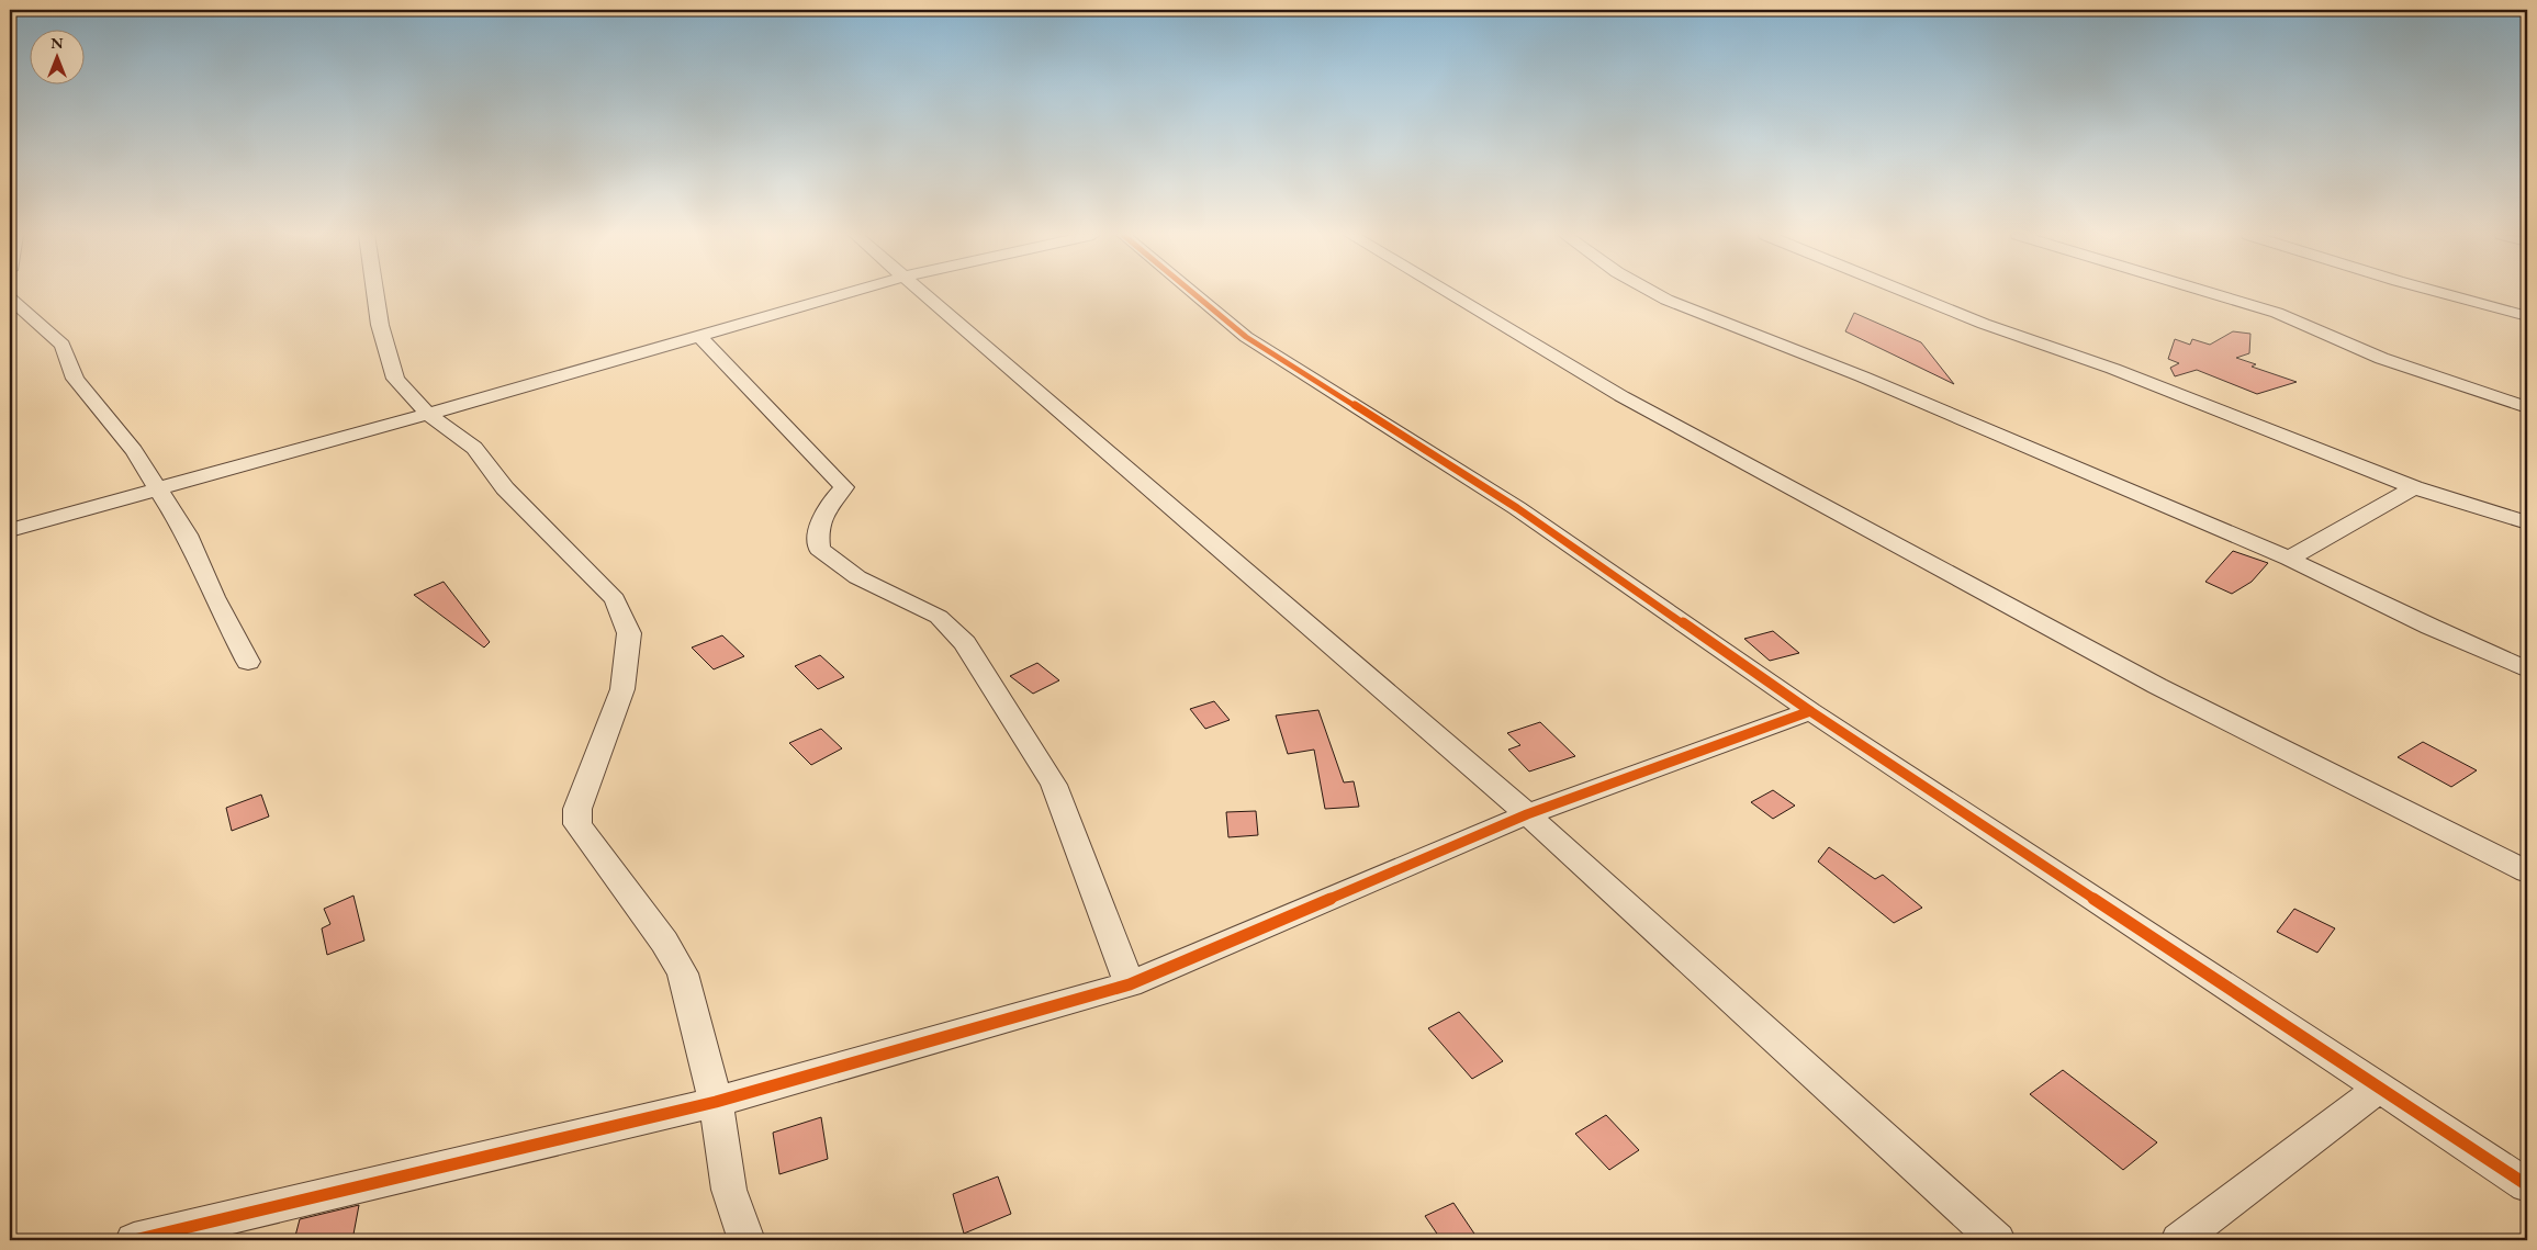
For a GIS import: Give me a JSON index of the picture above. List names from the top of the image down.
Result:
{
  "north": "top"
}
